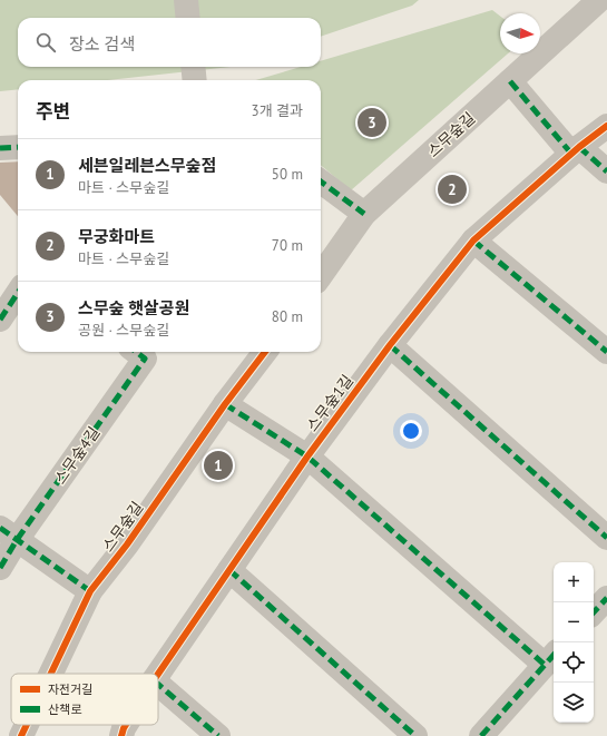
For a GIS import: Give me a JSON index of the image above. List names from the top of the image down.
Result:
{
  "streets": {
    "street": ["스무숲길", "스무숲1길", "스무숲4길"]
  },
  "legend": ["자전거길", "산책로"],
  "north": "right",
  "page": {
    "search": "장소 검색",
    "heading": ["주변", "3개 결과"],
    "pins": ["3", "2", "1"],
    "list": [
      {
        "mark": "1",
        "name": "세븐일레븐스무숲점",
        "note": "마트 · 스무숲길",
        "value": "50 m"
      },
      {
        "mark": "2",
        "name": "무궁화마트",
        "note": "마트 · 스무숲길",
        "value": "70 m"
      },
      {
        "mark": "3",
        "name": "스무숲 햇살공원",
        "note": "공원 · 스무숲길",
        "value": "80 m"
      }
    ],
    "map_buttons": ["+", "−"]
  }
}
